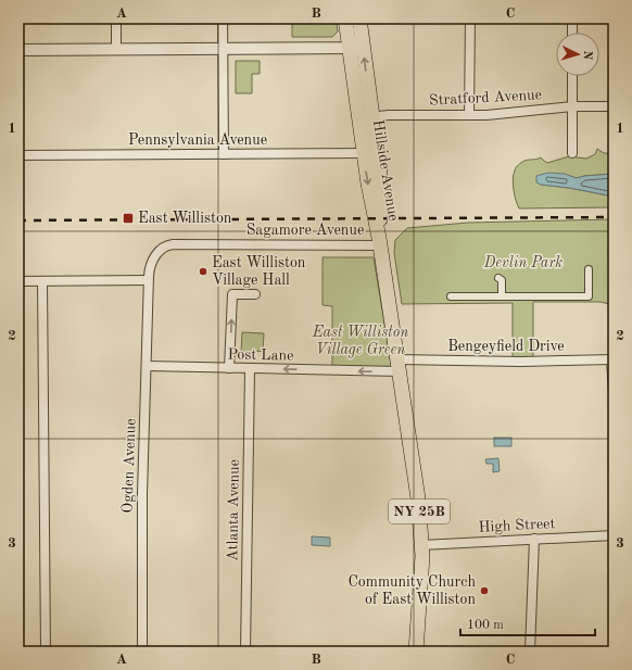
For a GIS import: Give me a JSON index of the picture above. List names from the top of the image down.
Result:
{
  "streets": {
    "main road": ["Hillside Avenue", "NY 25B"],
    "street": [
      "Stratford Avenue",
      "Pennsylvania Avenue",
      "Sagamore Avenue",
      "Bengeyfield Drive",
      "Post Lane",
      "Ogden Avenue",
      "Atlanta Avenue",
      "High Street"
    ]
  },
  "crossings": [
    ["Stratford Avenue", "Hillside Avenue"],
    ["Pennsylvania Avenue", "Hillside Avenue"],
    ["Hillside Avenue", "Sagamore Avenue"],
    ["Hillside Avenue", "NY 25B"],
    ["Sagamore Avenue", "Ogden Avenue"],
    ["Sagamore Avenue", "NY 25B"],
    ["Bengeyfield Drive", "Post Lane"],
    ["Bengeyfield Drive", "NY 25B"],
    ["Post Lane", "Ogden Avenue"],
    ["Post Lane", "Atlanta Avenue"],
    ["Post Lane", "NY 25B"],
    ["NY 25B", "High Street"]
  ],
  "one_way": ["Post Lane"],
  "parks": ["Devlin Park", "East Williston Village Green"],
  "places": {
    "transit": ["East Williston"],
    "other": ["East Williston Village Hall", "Community Church of East Williston"]
  },
  "scale_bar": "100 m",
  "north": "right",
  "grid": {
    "columns": ["A", "B", "C"],
    "rows": ["1", "2", "3"]
  }
}
